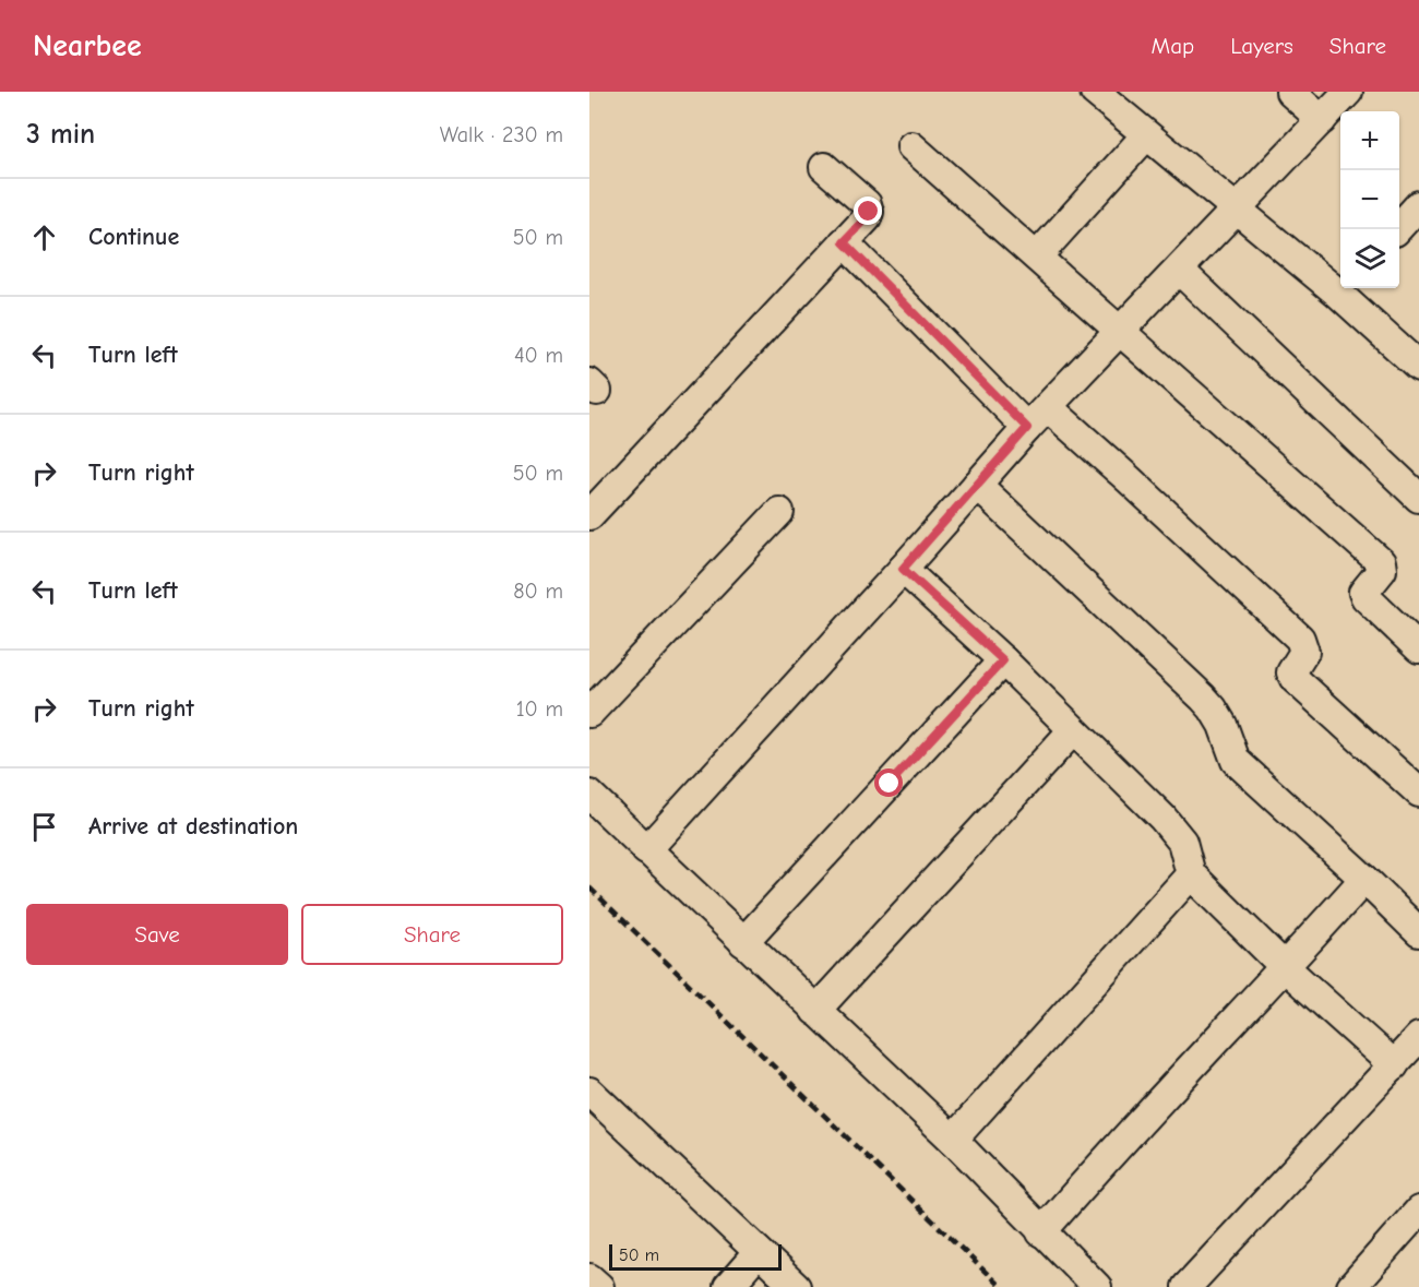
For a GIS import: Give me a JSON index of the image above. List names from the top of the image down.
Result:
{
  "scale_bar": "50 m",
  "page": {
    "header": "Nearbee",
    "nav": ["Map", "Layers", "Share"],
    "heading": ["3 min", "Walk · 230 m"],
    "map_buttons": ["+", "−"],
    "list": [
      ["Continue", "50 m"],
      ["Turn left", "40 m"],
      ["Turn right", "50 m"],
      ["Turn left", "80 m"],
      ["Turn right", "10 m"],
      "Arrive at destination"
    ],
    "buttons": ["Save", "Share"],
    "scale": "50 m"
  }
}
